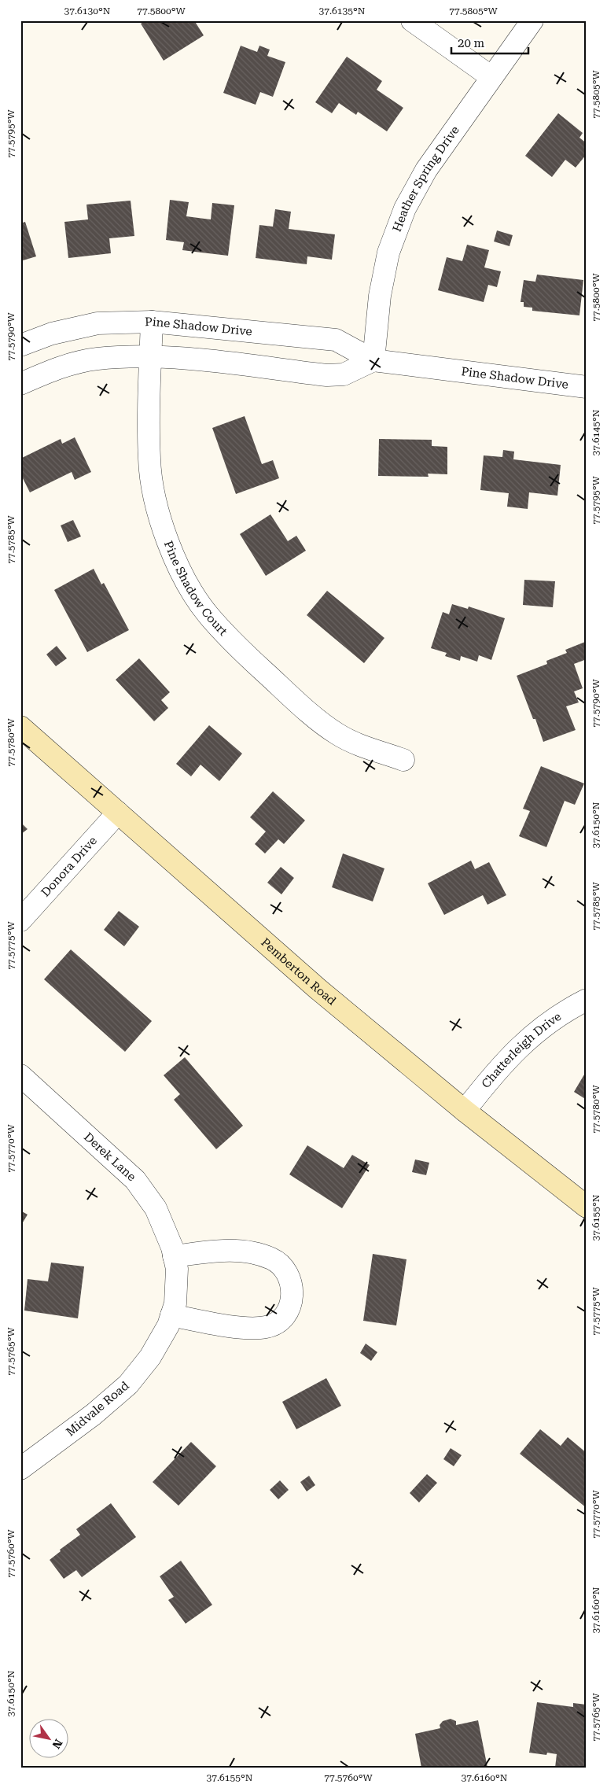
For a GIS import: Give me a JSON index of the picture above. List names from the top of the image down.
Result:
{
  "streets": {
    "street": [
      "Heather Spring Drive",
      "Pine Shadow Drive",
      "Pine Shadow Court",
      "Donora Drive",
      "Pemberton Road",
      "Chatterleigh Drive",
      "Derek Lane",
      "Midvale Road"
    ]
  },
  "crossings": [
    ["Heather Spring Drive", "Pine Shadow Drive"],
    ["Pine Shadow Drive", "Pine Shadow Court"],
    ["Donora Drive", "Pemberton Road"],
    ["Pemberton Road", "Chatterleigh Drive"],
    ["Derek Lane", "Midvale Road"]
  ],
  "scale_bar": "20 m",
  "north": "bottom right",
  "coordinates": [
    "37.6130°N",
    "77.5800°W",
    "37.6135°N",
    "77.5805°W",
    "77.5795°W",
    "77.5790°W",
    "37.6145°N",
    "77.5785°W",
    "77.5780°W",
    "37.6150°N",
    "77.5775°W",
    "77.5770°W",
    "37.6155°N",
    "77.5765°W",
    "77.5760°W",
    "37.6160°N"
  ]
}
